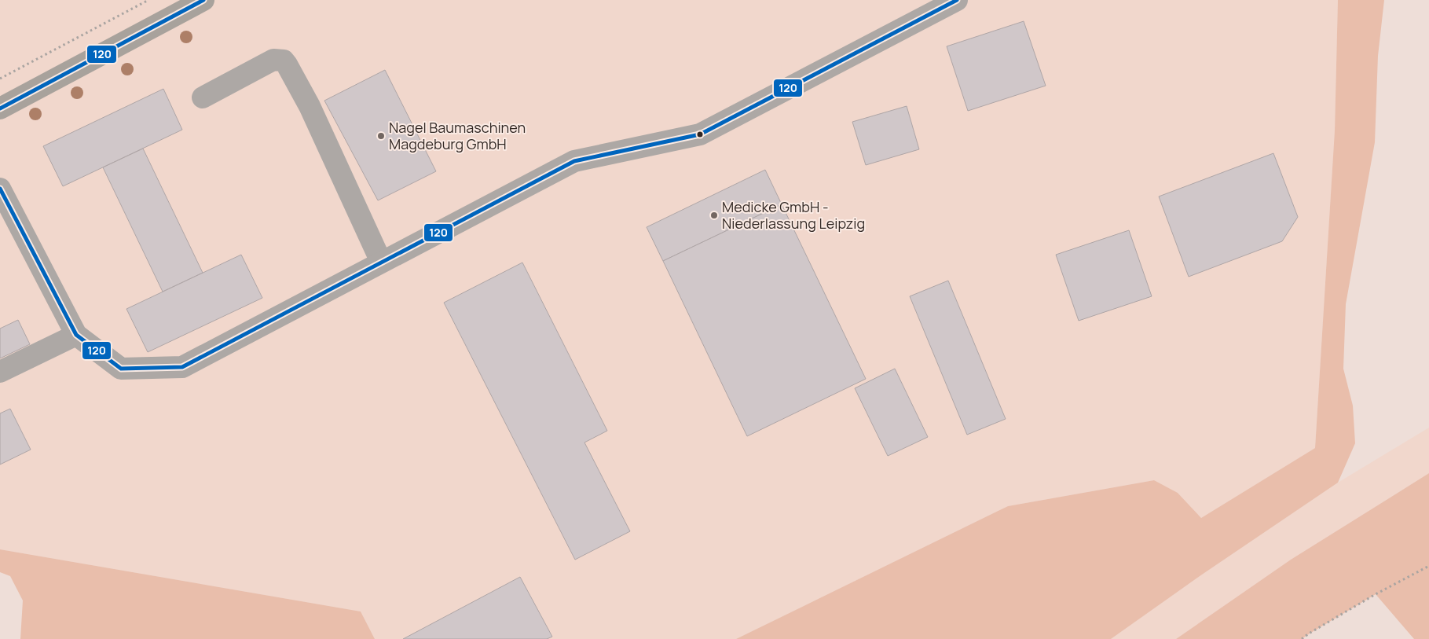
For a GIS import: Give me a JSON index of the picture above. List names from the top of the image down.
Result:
{
  "places": ["Nagel Baumaschinen Magdeburg GmbH", "Medicke GmbH - Niederlassung Leipzig"],
  "lines": ["transit line 120"]
}
